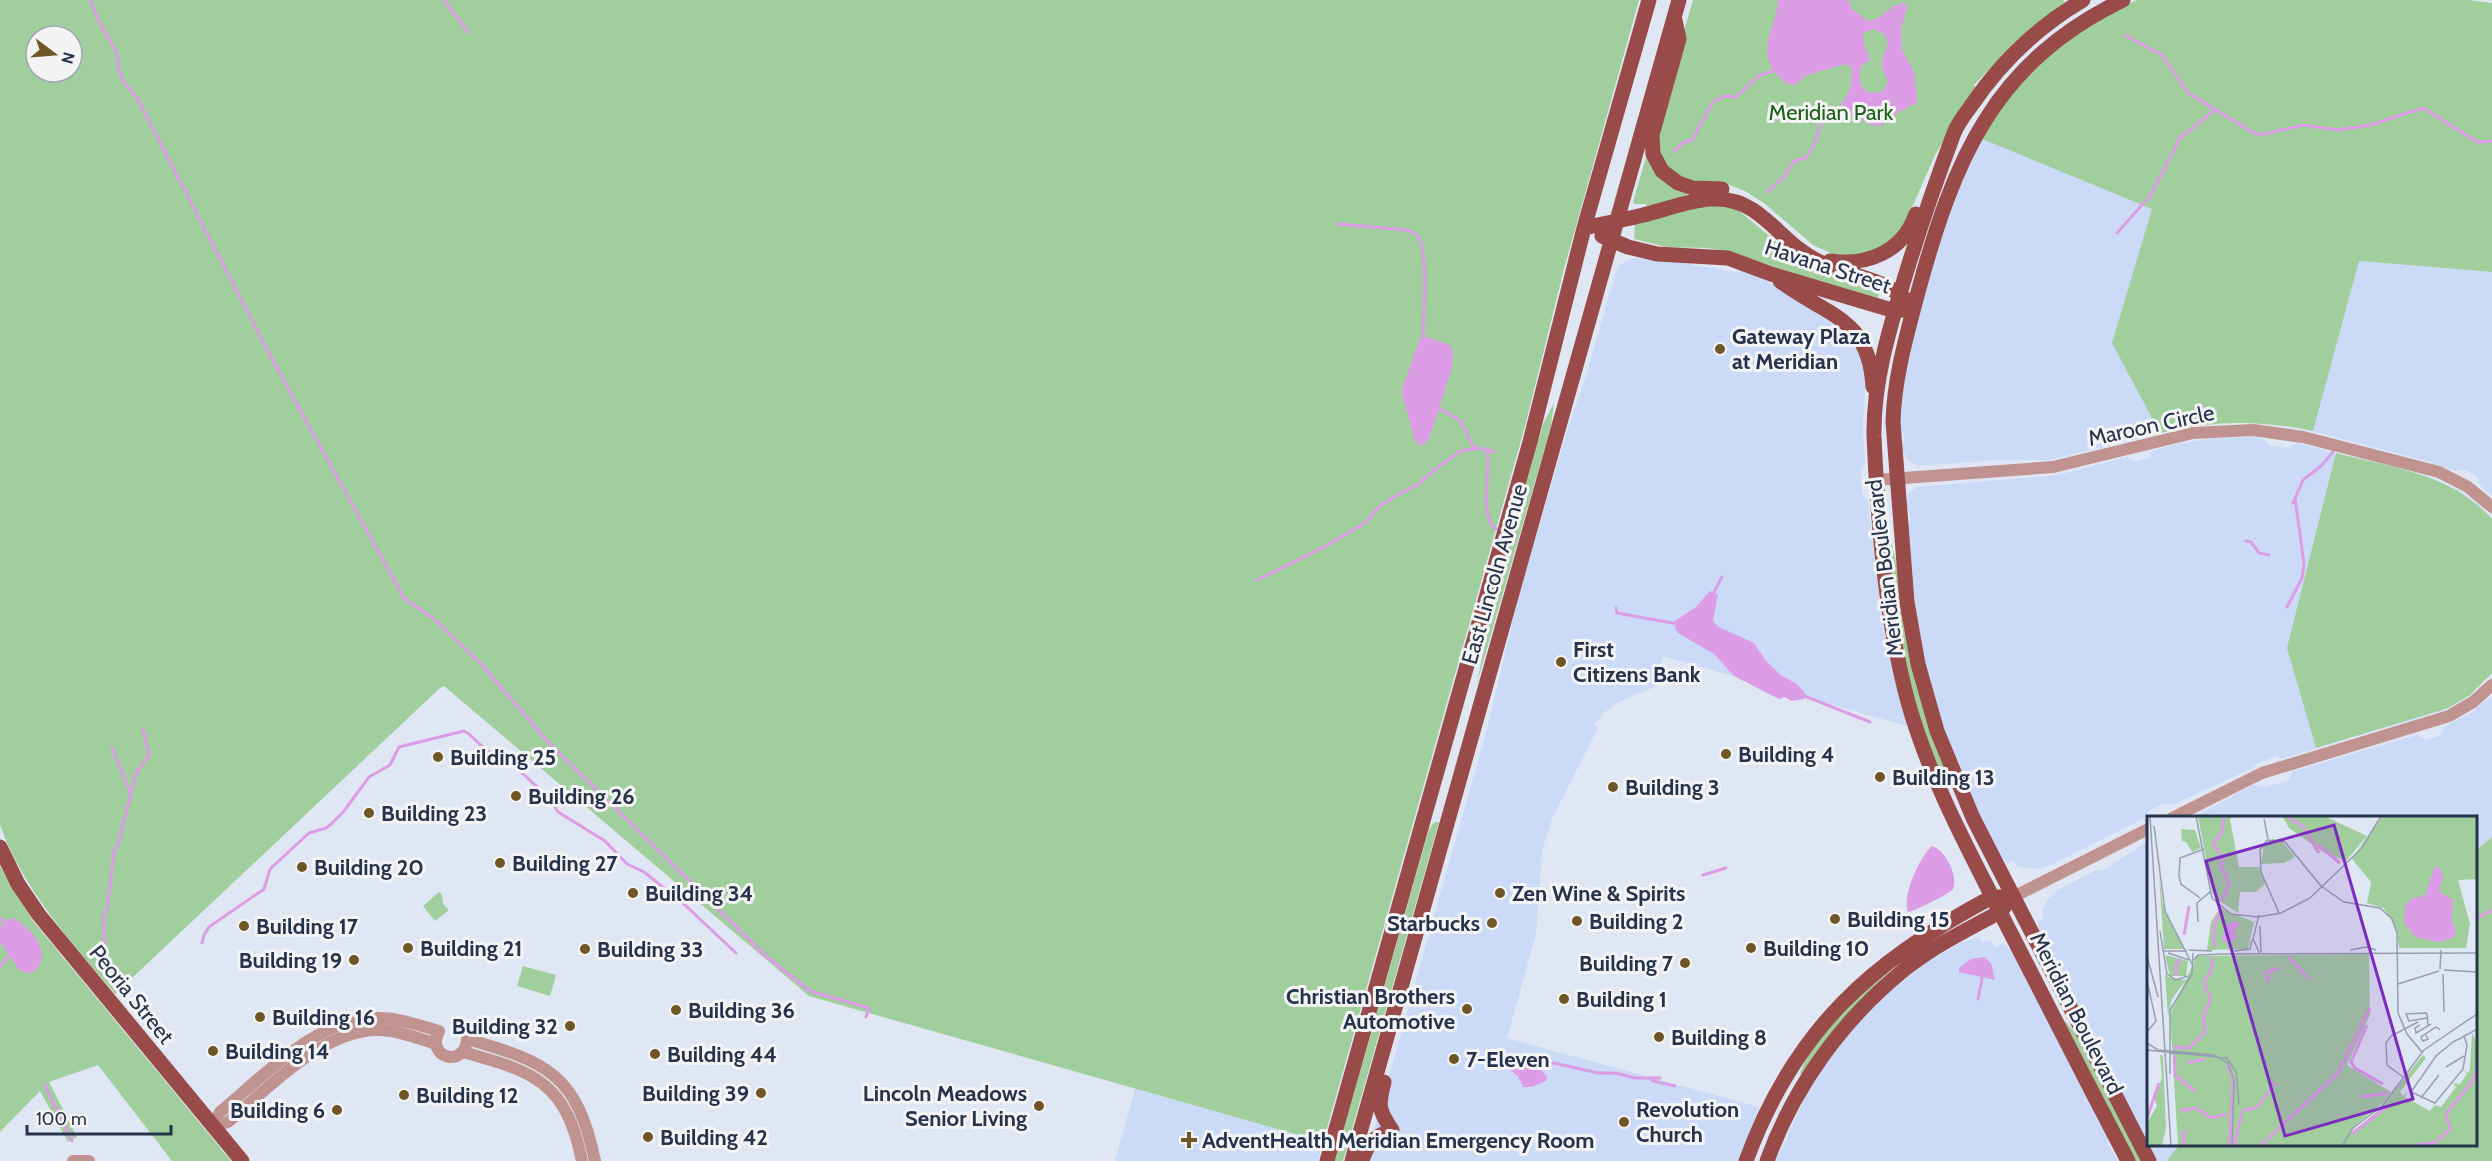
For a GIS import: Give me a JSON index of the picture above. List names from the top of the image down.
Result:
{
  "streets": {
    "main road": [
      "Havana Street",
      "Meridian Boulevard",
      "East Lincoln Avenue",
      "Peoria Street"
    ],
    "street": ["Maroon Circle"]
  },
  "crossings": [
    ["Havana Street", "Meridian Boulevard"],
    ["Havana Street", "East Lincoln Avenue"],
    ["Maroon Circle", "Meridian Boulevard"]
  ],
  "parks": ["Meridian Park"],
  "places": {
    "other": [
      "Gateway Plaza at Meridian",
      "First Citizens Bank",
      "Building 4",
      "Building 25",
      "Building 13",
      "Building 3",
      "Building 26",
      "Building 23",
      "Building 27",
      "Building 20",
      "Building 34",
      "Zen Wine & Spirits",
      "Building 15",
      "Building 2",
      "Starbucks",
      "Building 17",
      "Building 21",
      "Building 10",
      "Building 33",
      "Building 19",
      "Building 7",
      "Building 1",
      "Christian Brothers Automotive",
      "Building 36",
      "Building 16",
      "Building 32",
      "Building 8",
      "Building 14",
      "Building 44",
      "7-Eleven",
      "Building 39",
      "Building 12",
      "Lincoln Meadows Senior Living",
      "Building 6",
      "Revolution Church",
      "Building 42"
    ],
    "health": ["AdventHealth Meridian Emergency Room"]
  },
  "scale_bar": "100 m",
  "north": "right"
}
